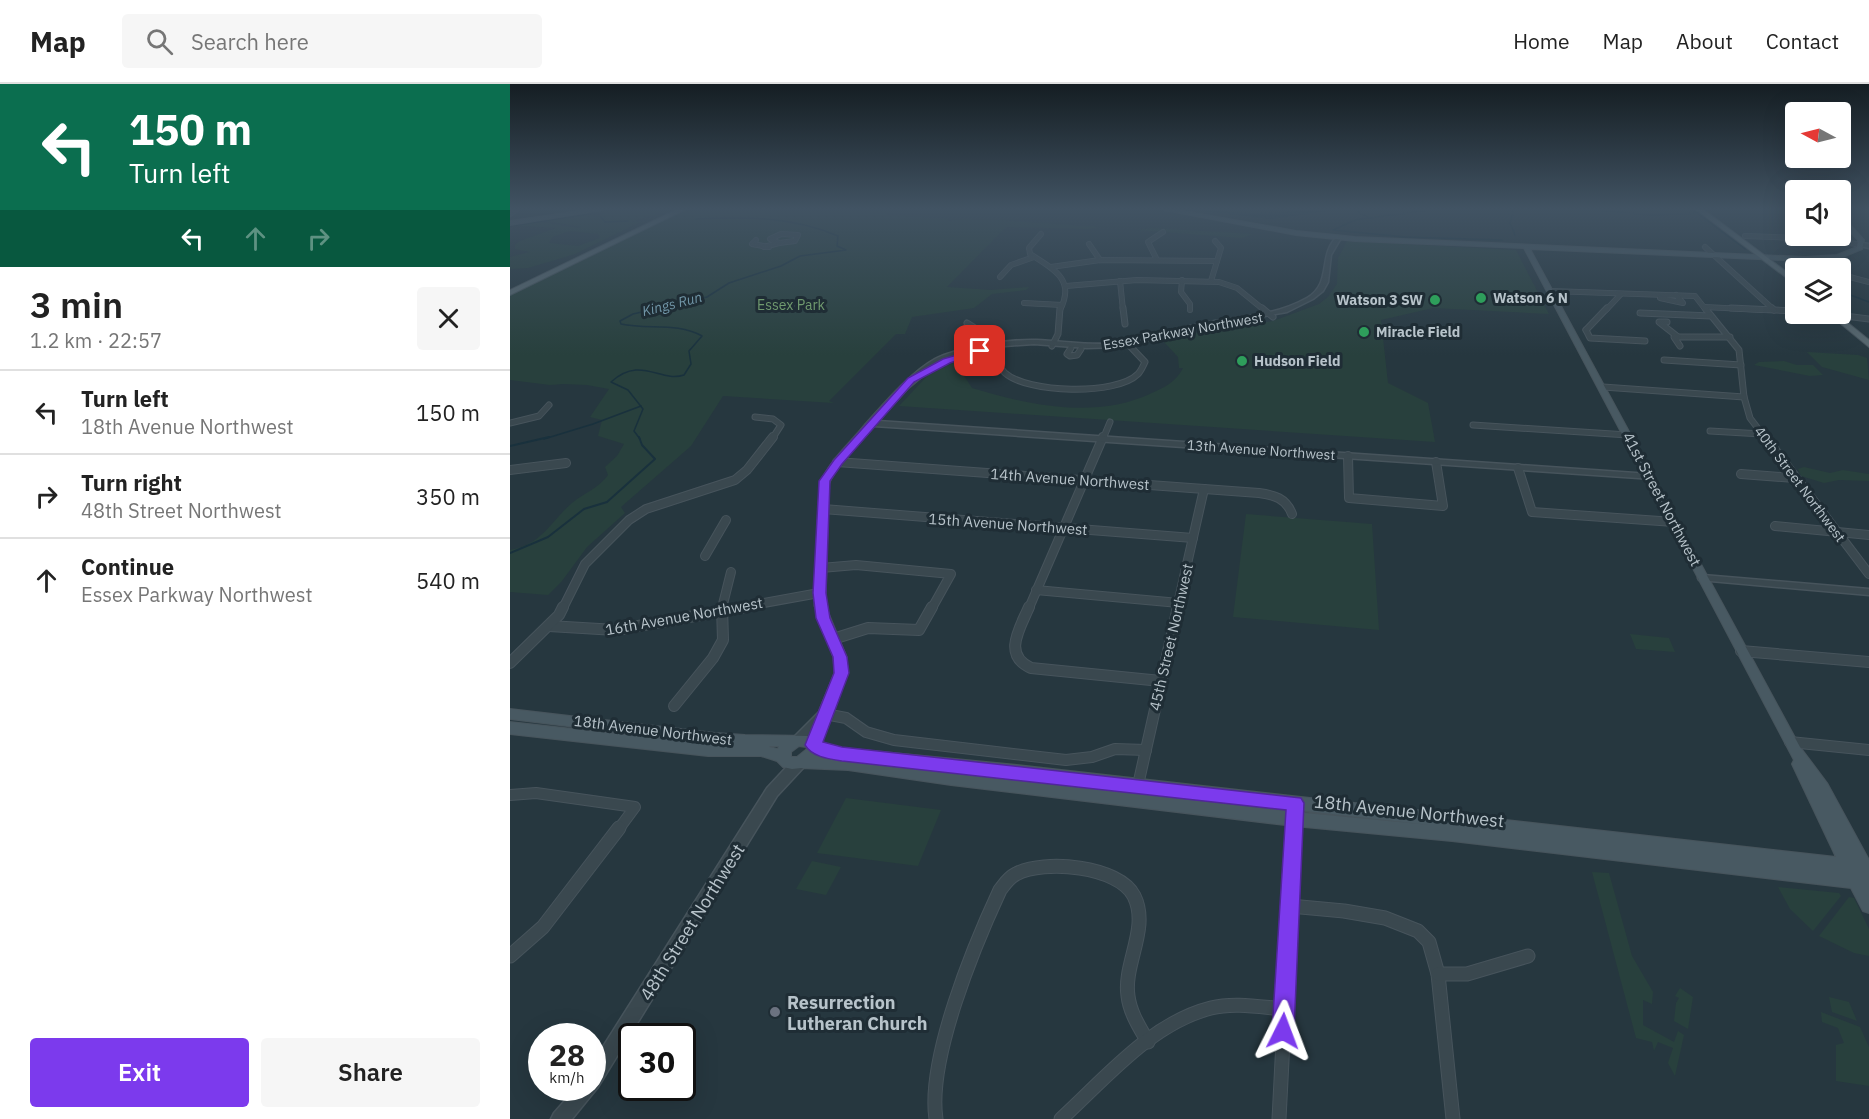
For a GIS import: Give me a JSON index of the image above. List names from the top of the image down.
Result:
{
  "streets": {
    "main road": ["41st Street Northwest", "18th Avenue Northwest"],
    "street": [
      "Essex Parkway Northwest",
      "13th Avenue Northwest",
      "14th Avenue Northwest",
      "40th Street Northwest",
      "15th Avenue Northwest",
      "16th Avenue Northwest",
      "45th Street Northwest",
      "48th Street Northwest"
    ]
  },
  "crossings": [
    ["Essex Parkway Northwest", "13th Avenue Northwest"],
    ["13th Avenue Northwest", "41st Street Northwest"],
    ["14th Avenue Northwest", "45th Street Northwest"],
    ["41st Street Northwest", "18th Avenue Northwest"],
    ["15th Avenue Northwest", "45th Street Northwest"],
    ["45th Street Northwest", "18th Avenue Northwest"],
    ["18th Avenue Northwest", "48th Street Northwest"]
  ],
  "water": ["Kings Run"],
  "parks": ["Essex Park"],
  "places": [
    "Watson 6 N",
    "Watson 3 SW",
    "Miracle Field",
    "Hudson Field",
    "Resurrection Lutheran Church"
  ],
  "north": "left",
  "page": {
    "header": "Map",
    "search": "Search here",
    "nav": [
      "Home",
      "Map",
      "About",
      "Contact"
    ],
    "turn": ["150 m", "Turn left"],
    "heading": ["3 min", "1.2 km · 22:57"],
    "list": [
      {
        "name": "Turn left",
        "note": "18th Avenue Northwest",
        "value": "150 m"
      },
      {
        "name": "Turn right",
        "note": "48th Street Northwest",
        "value": "350 m"
      },
      {
        "name": "Continue",
        "note": "Essex Parkway Northwest",
        "value": "540 m"
      }
    ],
    "speed": "28 km/h",
    "limit": "30",
    "buttons": ["Exit", "Share"]
  }
}
